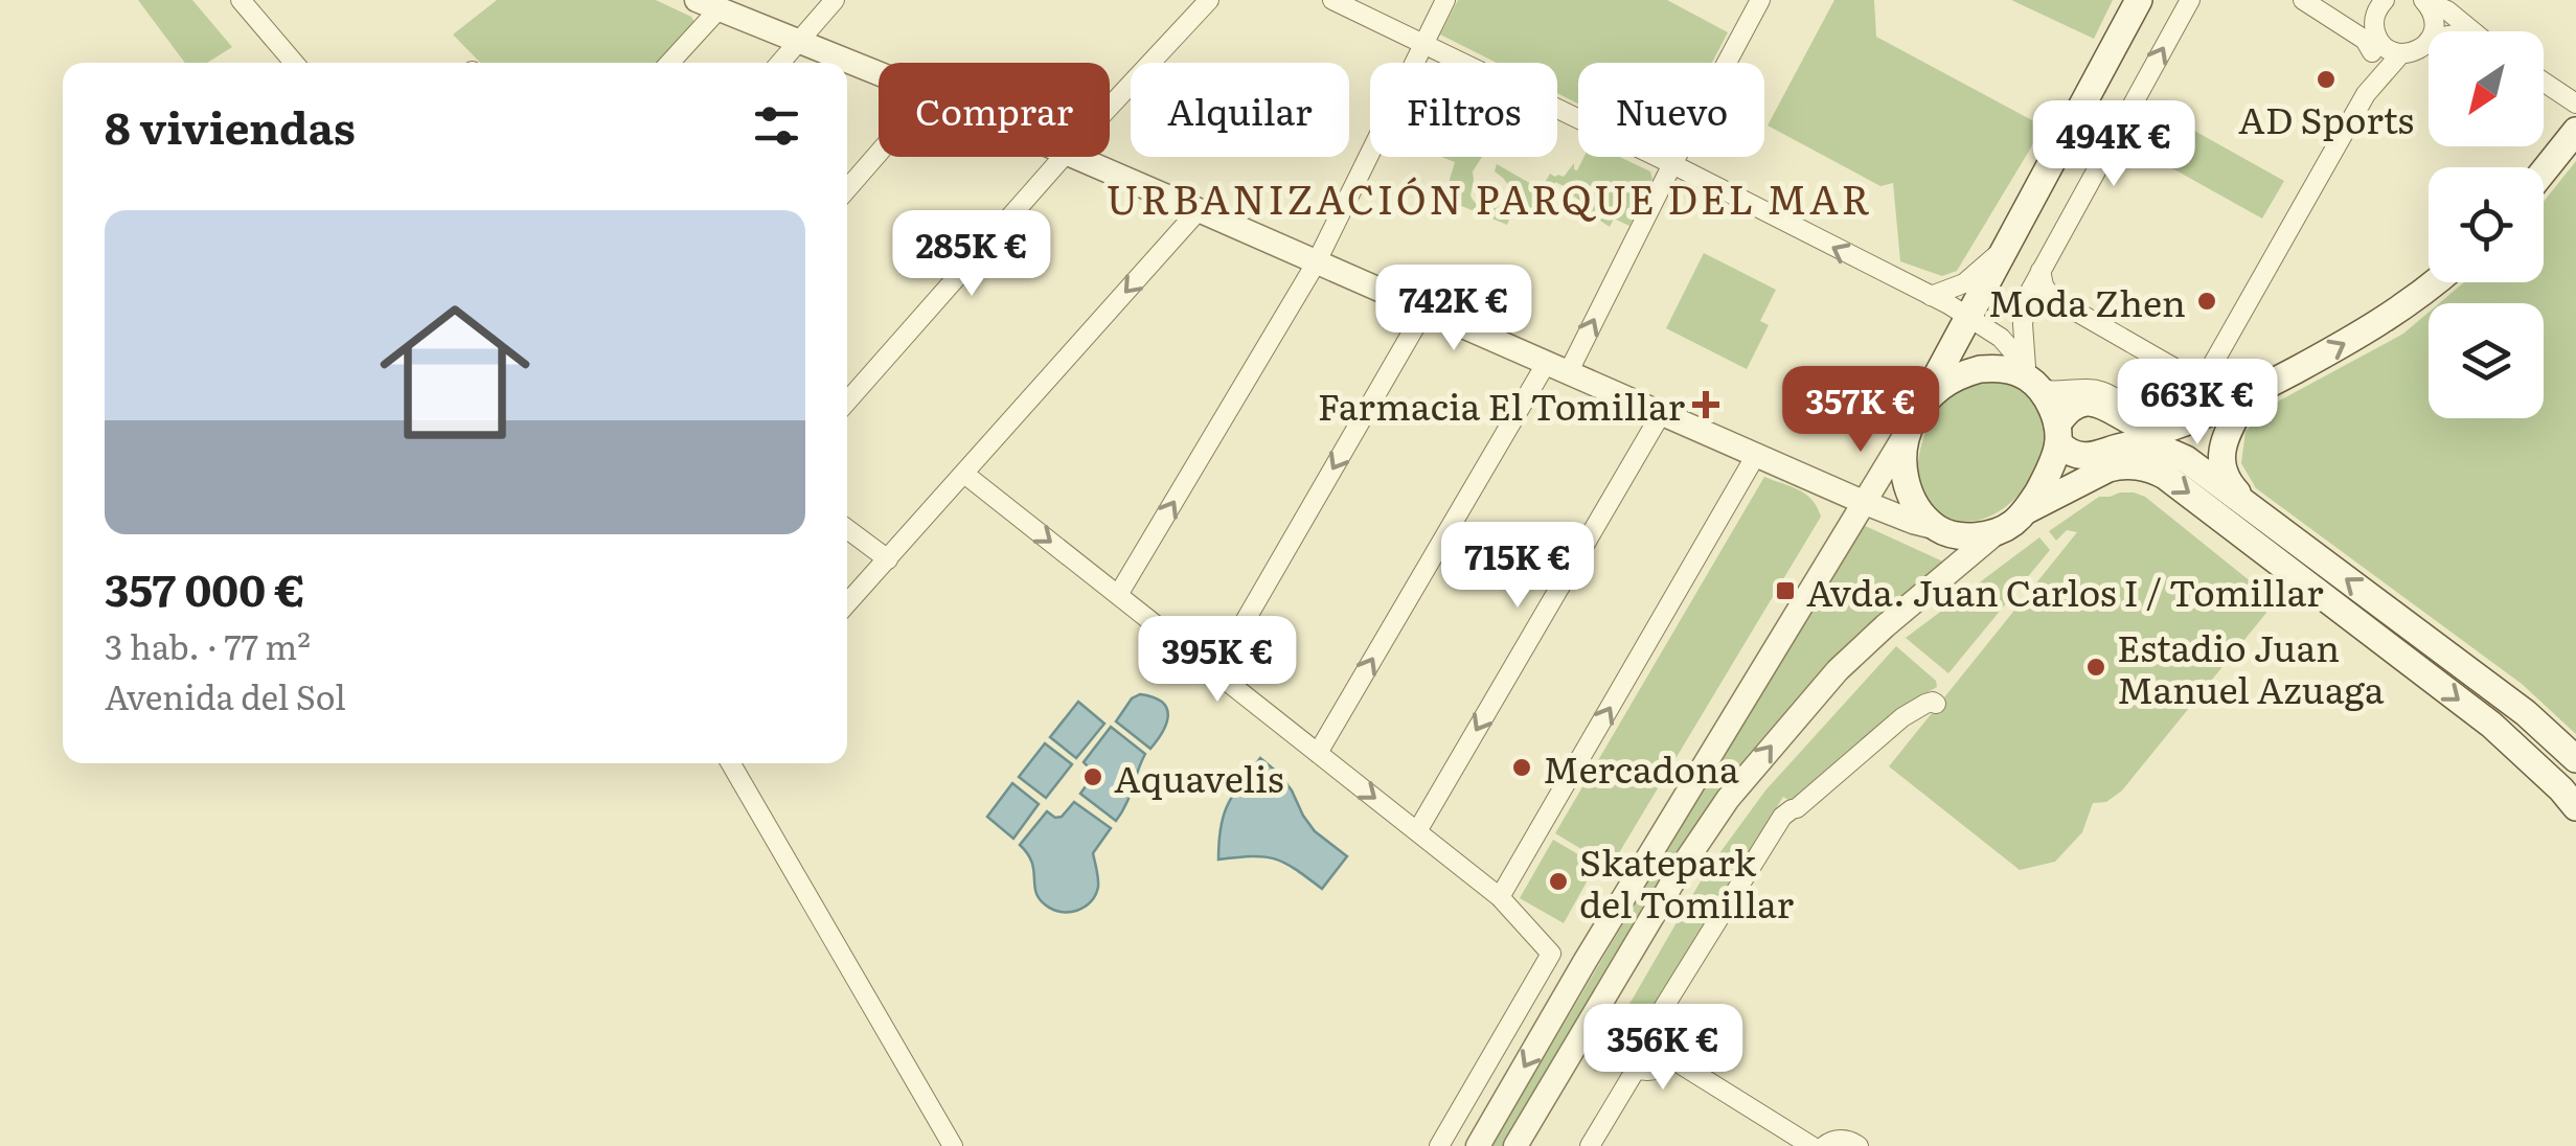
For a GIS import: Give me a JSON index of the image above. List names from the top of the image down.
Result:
{
  "districts": ["URBANIZACIÓN PARQUE DEL MAR"],
  "places": {
    "other": [
      "AD Sports",
      "Moda Zhen",
      "Estadio Juan Manuel Azuaga",
      "Mercadona",
      "Aquavelis",
      "Skatepark del Tomillar"
    ],
    "health": ["Farmacia El Tomillar"],
    "transit": ["Avda. Juan Carlos I / Tomillar"]
  },
  "north": "bottom left",
  "page": {
    "chip": [
      "Comprar",
      "Alquilar",
      "Filtros",
      "Nuevo"
    ],
    "heading": "8 viviendas",
    "price": [
      "494K €",
      "285K €",
      "742K €",
      "663K €",
      "357K €",
      "715K €",
      "395K €",
      "356K €"
    ],
    "list": [
      {
        "name": "357 000 €",
        "note": "3 hab. · 77 m² · Avenida del Sol"
      }
    ]
  }
}
